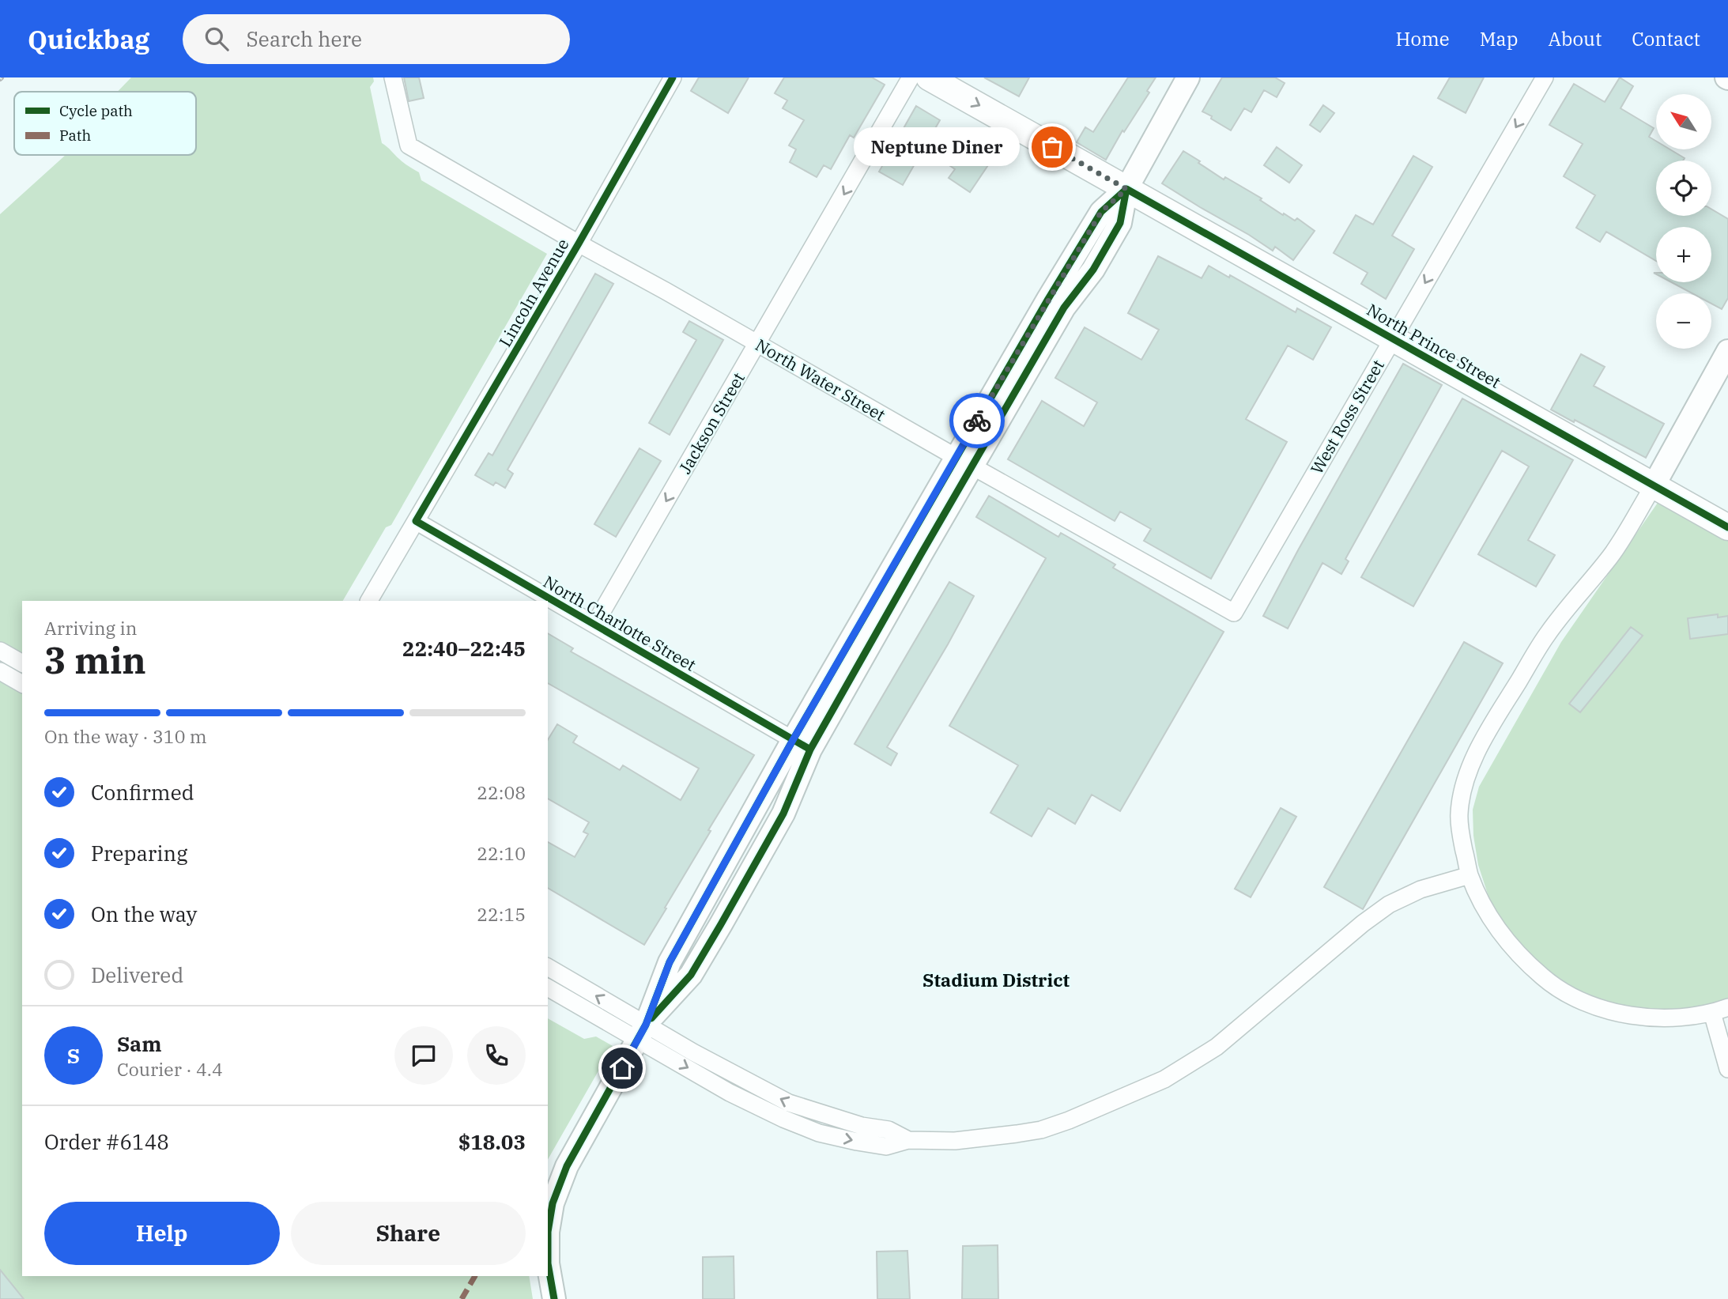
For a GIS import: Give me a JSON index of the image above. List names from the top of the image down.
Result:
{
  "streets": {
    "highway": ["North Prince Street"],
    "street": [
      "Lincoln Avenue",
      "North Water Street",
      "West Ross Street",
      "Jackson Street",
      "North Charlotte Street"
    ]
  },
  "crossings": [
    ["Lincoln Avenue", "North Water Street"],
    ["Lincoln Avenue", "North Charlotte Street"],
    ["North Prince Street", "West Ross Street"],
    ["North Water Street", "West Ross Street"],
    ["North Water Street", "Jackson Street"],
    ["Jackson Street", "North Charlotte Street"]
  ],
  "one_way": ["West Ross Street", "Jackson Street"],
  "districts": ["Stadium District"],
  "places": ["Neptune Diner"],
  "legend": ["Cycle path", "Path"],
  "north": "top left",
  "page": {
    "header": "Quickbag",
    "search": "Search here",
    "nav": [
      "Home",
      "Map",
      "About",
      "Contact"
    ],
    "map_buttons": ["+", "−"],
    "bubble": "Neptune Diner",
    "heading": ["3 min", "Arriving in", "22:40–22:45"],
    "panel": [
      "Sam",
      "Courier · 4.4",
      "Order #6148",
      "$18.03"
    ],
    "bar": "On the way · 310 m",
    "list": [
      ["Confirmed", "22:08"],
      ["Preparing", "22:10"],
      ["On the way", "22:15"],
      "Delivered"
    ],
    "round": "S",
    "buttons": ["Help", "Share"]
  }
}
